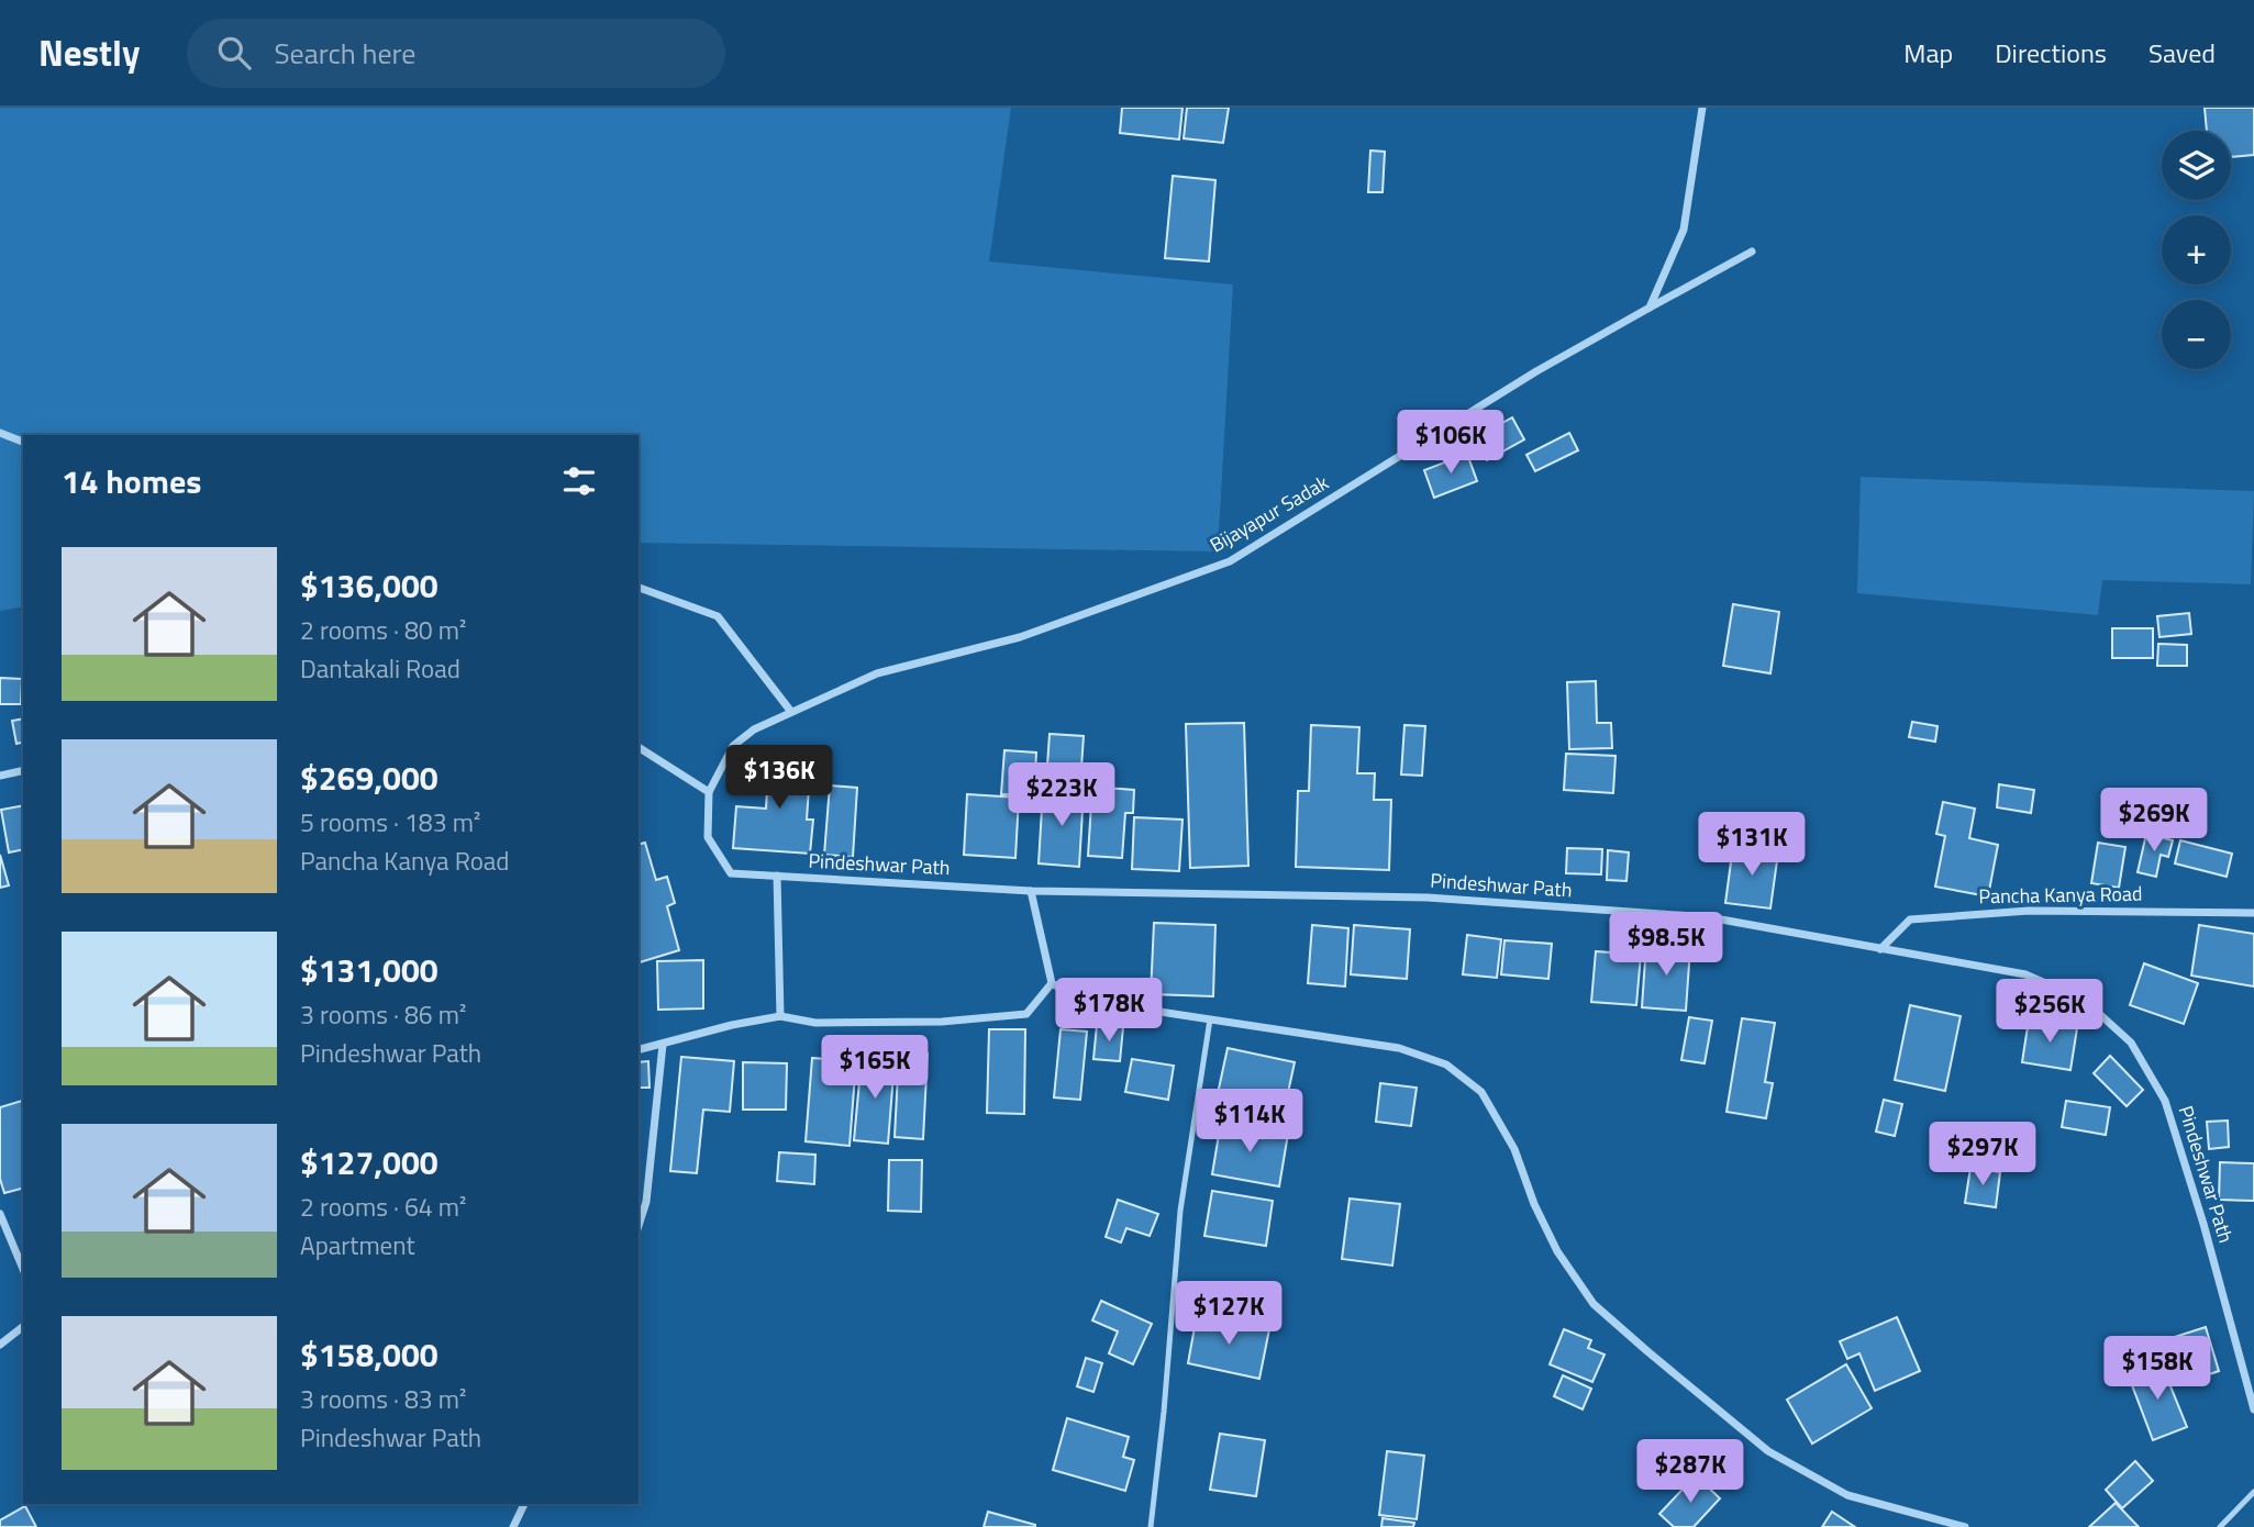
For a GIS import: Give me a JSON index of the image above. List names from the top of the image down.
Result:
{
  "streets": {
    "street": ["Bijayapur Sadak", "Pindeshwar Path", "Pancha Kanya Road"]
  },
  "crossings": [
    ["Bijayapur Sadak", "Pindeshwar Path"],
    ["Pindeshwar Path", "Pancha Kanya Road"]
  ],
  "page": {
    "header": "Nestly",
    "search": "Search here",
    "nav": ["Map", "Directions", "Saved"],
    "map_buttons": ["+", "−"],
    "price": [
      "$106K",
      "$136K",
      "$223K",
      "$269K",
      "$131K",
      "$98.5K",
      "$178K",
      "$256K",
      "$165K",
      "$114K",
      "$297K",
      "$127K",
      "$158K",
      "$287K"
    ],
    "heading": "14 homes",
    "list": [
      {
        "name": "$136,000",
        "note": "2 rooms · 80 m² · Dantakali Road"
      },
      {
        "name": "$269,000",
        "note": "5 rooms · 183 m² · Pancha Kanya Road"
      },
      {
        "name": "$131,000",
        "note": "3 rooms · 86 m² · Pindeshwar Path"
      },
      {
        "name": "$127,000",
        "note": "2 rooms · 64 m² · Apartment"
      },
      {
        "name": "$158,000",
        "note": "3 rooms · 83 m² · Pindeshwar Path"
      }
    ]
  }
}
